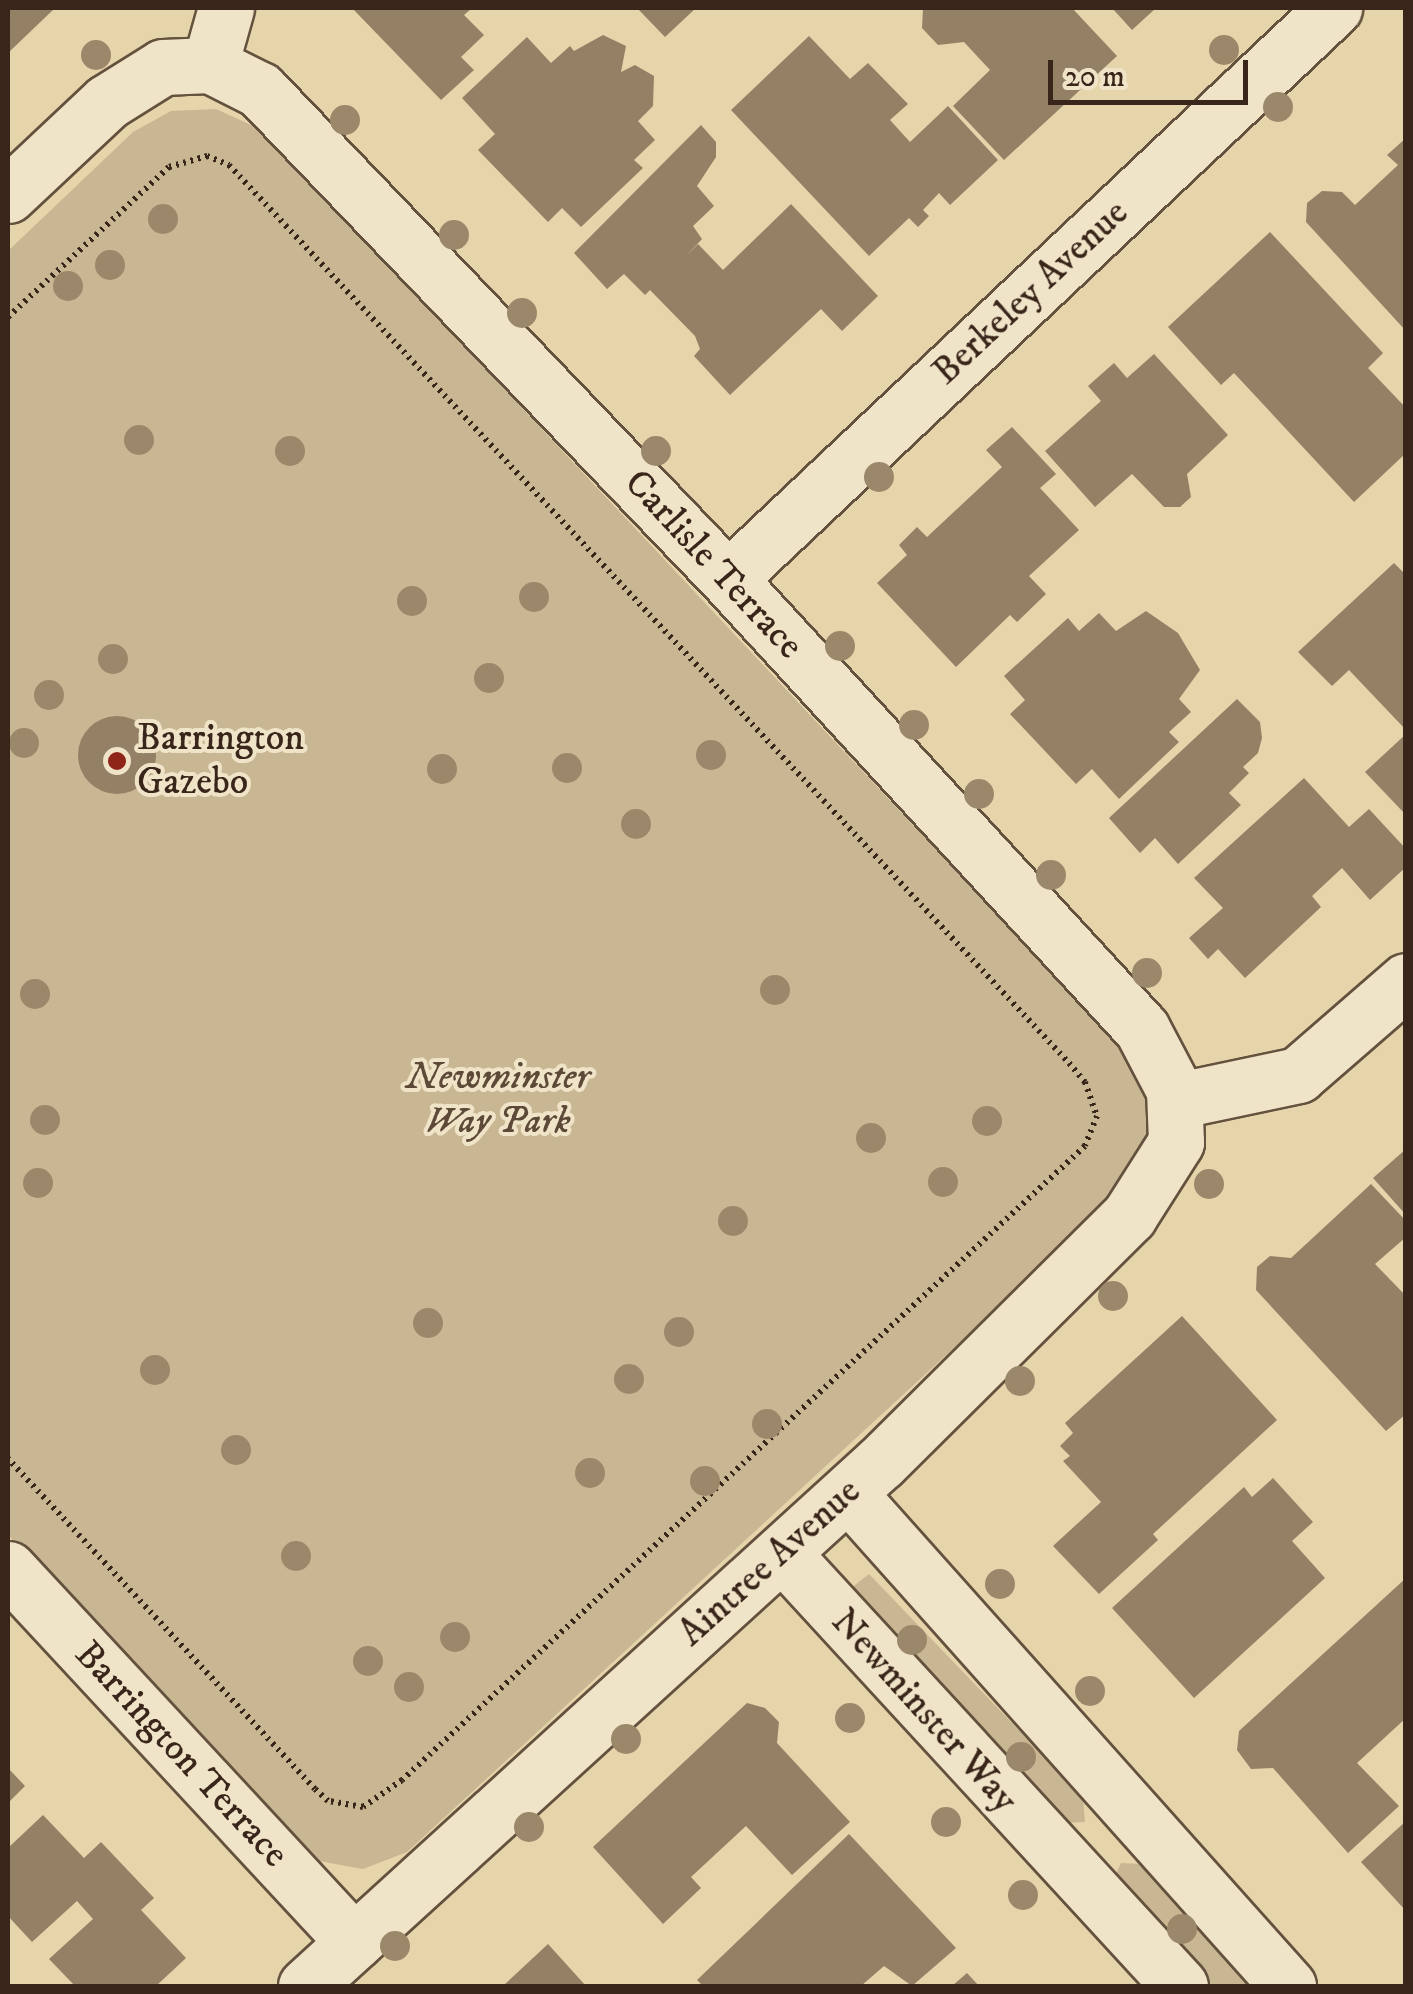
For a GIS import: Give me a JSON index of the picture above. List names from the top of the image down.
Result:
{
  "streets": {
    "street": [
      "Berkeley Avenue",
      "Carlisle Terrace",
      "Aintree Avenue",
      "Newminster Way",
      "Barrington Terrace"
    ]
  },
  "crossings": [
    ["Berkeley Avenue", "Carlisle Terrace"],
    ["Carlisle Terrace", "Aintree Avenue"],
    ["Aintree Avenue", "Newminster Way"],
    ["Aintree Avenue", "Barrington Terrace"]
  ],
  "parks": ["Newminster Way Park"],
  "places": ["Barrington Gazebo"],
  "scale_bar": "20 m"
}
